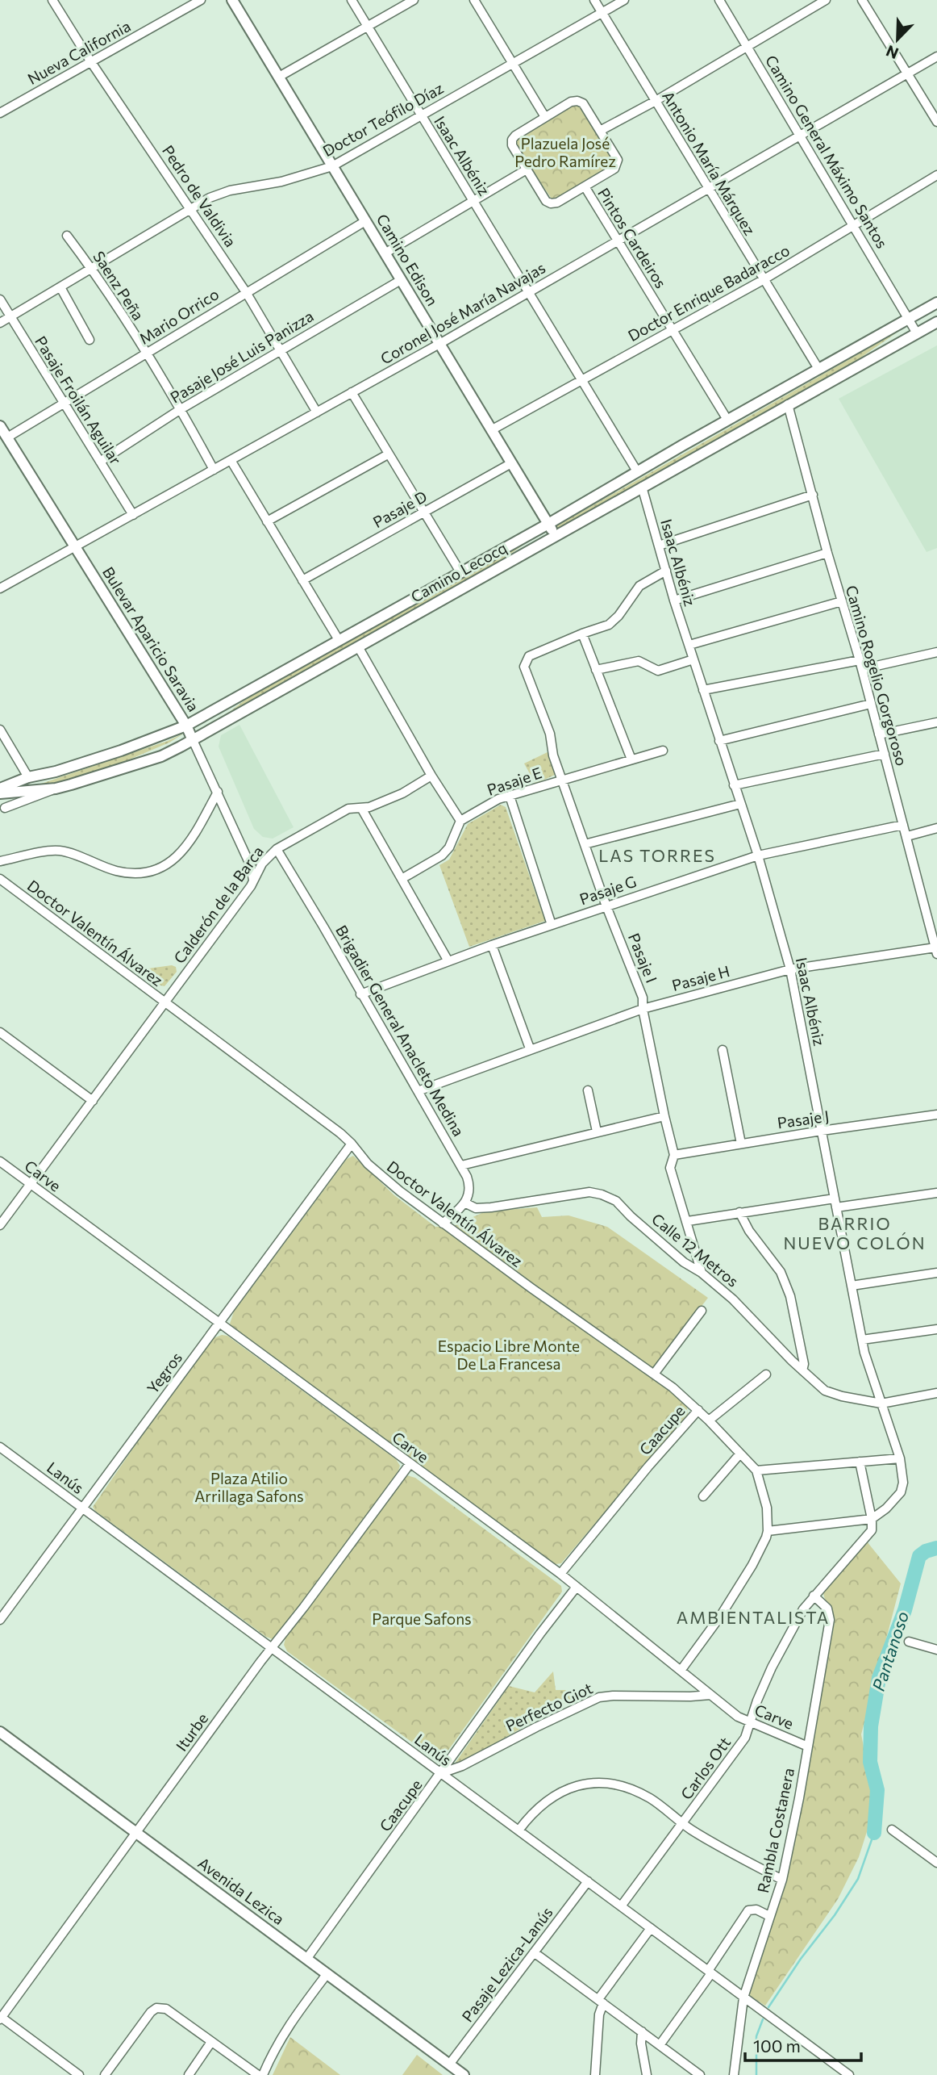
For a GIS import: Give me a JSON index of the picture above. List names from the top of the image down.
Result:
{
  "streets": {
    "street": [
      "Nueva California",
      "Doctor Teófilo Díaz",
      "Camino General Máximo Santos",
      "Isaac Albéniz",
      "Antonio María Márquez",
      "Pedro de Valdivia",
      "Pintos Cardeiros",
      "Camino Edison",
      "Saenz Peña",
      "Doctor Enrique Badaracco",
      "Coronel José María Navajas",
      "Mario Orrico",
      "Pasaje José Luis Panizza",
      "Pasaje Froilán Aguilar",
      "Pasaje D",
      "Camino Lecocq",
      "Bulevar Aparicio Saravia",
      "Camino Rogelio Gorgoroso",
      "Pasaje E",
      "Pasaje G",
      "Calderón de la Barca",
      "Doctor Valentín Álvarez",
      "Pasaje I",
      "Pasaje H",
      "Brigadier General Anacleto Medina",
      "Pasaje J",
      "Carve",
      "Calle 12 Metros",
      "Yegros",
      "Caacupe",
      "Lanús",
      "Perfecto Giot",
      "Iturbe",
      "Carlos Ott",
      "Rambla Costanera",
      "Avenida Lezica",
      "Pasaje Lezica-Lanús"
    ]
  },
  "crossings": [
    ["Nueva California", "Pedro de Valdivia"],
    ["Doctor Teófilo Díaz", "Isaac Albéniz"],
    ["Doctor Teófilo Díaz", "Antonio María Márquez"],
    ["Doctor Teófilo Díaz", "Pedro de Valdivia"],
    ["Doctor Teófilo Díaz", "Camino Edison"],
    ["Doctor Teófilo Díaz", "Saenz Peña"],
    ["Doctor Teófilo Díaz", "Pasaje Froilán Aguilar"],
    ["Camino General Máximo Santos", "Doctor Enrique Badaracco"],
    ["Camino General Máximo Santos", "Coronel José María Navajas"],
    ["Camino General Máximo Santos", "Camino Lecocq"],
    ["Isaac Albéniz", "Doctor Enrique Badaracco"],
    ["Isaac Albéniz", "Coronel José María Navajas"],
    ["Isaac Albéniz", "Camino Lecocq"],
    ["Isaac Albéniz", "Pasaje G"],
    ["Isaac Albéniz", "Pasaje H"],
    ["Isaac Albéniz", "Pasaje J"],
    ["Isaac Albéniz", "Calle 12 Metros"],
    ["Isaac Albéniz", "Carlos Ott"],
    ["Antonio María Márquez", "Doctor Enrique Badaracco"],
    ["Antonio María Márquez", "Coronel José María Navajas"],
    ["Antonio María Márquez", "Camino Lecocq"],
    ["Pedro de Valdivia", "Coronel José María Navajas"],
    ["Pedro de Valdivia", "Mario Orrico"],
    ["Pedro de Valdivia", "Pasaje José Luis Panizza"],
    ["Pintos Cardeiros", "Doctor Enrique Badaracco"],
    ["Pintos Cardeiros", "Coronel José María Navajas"],
    ["Pintos Cardeiros", "Camino Lecocq"],
    ["Camino Edison", "Doctor Enrique Badaracco"],
    ["Camino Edison", "Coronel José María Navajas"],
    ["Camino Edison", "Mario Orrico"],
    ["Camino Edison", "Pasaje José Luis Panizza"],
    ["Camino Edison", "Pasaje D"],
    ["Camino Edison", "Camino Lecocq"],
    ["Saenz Peña", "Coronel José María Navajas"],
    ["Saenz Peña", "Mario Orrico"],
    ["Saenz Peña", "Pasaje José Luis Panizza"],
    ["Coronel José María Navajas", "Pasaje Froilán Aguilar"],
    ["Coronel José María Navajas", "Bulevar Aparicio Saravia"],
    ["Mario Orrico", "Pasaje Froilán Aguilar"],
    ["Mario Orrico", "Bulevar Aparicio Saravia"],
    ["Pasaje José Luis Panizza", "Pasaje Froilán Aguilar"],
    ["Camino Lecocq", "Bulevar Aparicio Saravia"],
    ["Camino Lecocq", "Camino Rogelio Gorgoroso"],
    ["Bulevar Aparicio Saravia", "Calderón de la Barca"],
    ["Camino Rogelio Gorgoroso", "Pasaje G"],
    ["Camino Rogelio Gorgoroso", "Pasaje H"],
    ["Pasaje E", "Pasaje I"],
    ["Pasaje G", "Pasaje I"],
    ["Pasaje G", "Brigadier General Anacleto Medina"],
    ["Calderón de la Barca", "Doctor Valentín Álvarez"],
    ["Calderón de la Barca", "Brigadier General Anacleto Medina"],
    ["Calderón de la Barca", "Carve"],
    ["Doctor Valentín Álvarez", "Yegros"],
    ["Doctor Valentín Álvarez", "Caacupe"],
    ["Pasaje I", "Pasaje H"],
    ["Pasaje I", "Pasaje J"],
    ["Pasaje I", "Calle 12 Metros"],
    ["Pasaje H", "Brigadier General Anacleto Medina"],
    ["Brigadier General Anacleto Medina", "Calle 12 Metros"],
    ["Carve", "Yegros"],
    ["Carve", "Caacupe"],
    ["Carve", "Perfecto Giot"],
    ["Carve", "Iturbe"],
    ["Carve", "Carlos Ott"],
    ["Carve", "Rambla Costanera"],
    ["Yegros", "Lanús"],
    ["Caacupe", "Lanús"],
    ["Caacupe", "Perfecto Giot"],
    ["Caacupe", "Avenida Lezica"],
    ["Lanús", "Perfecto Giot"],
    ["Lanús", "Iturbe"],
    ["Lanús", "Carlos Ott"],
    ["Lanús", "Rambla Costanera"],
    ["Lanús", "Pasaje Lezica-Lanús"],
    ["Iturbe", "Avenida Lezica"],
    ["Carlos Ott", "Rambla Costanera"],
    ["Avenida Lezica", "Pasaje Lezica-Lanús"]
  ],
  "districts": ["LAS TORRES", "BARRIO NUEVO COLÓN", "AMBIENTALISTA"],
  "water": ["Pantanoso"],
  "parks": [
    "Plazuela José Pedro Ramírez",
    "Espacio Libre Monte De La Francesa",
    "Plaza Atilio Arrillaga Safons",
    "Parque Safons"
  ],
  "scale_bar": "100 m",
  "north": "bottom left"
}
